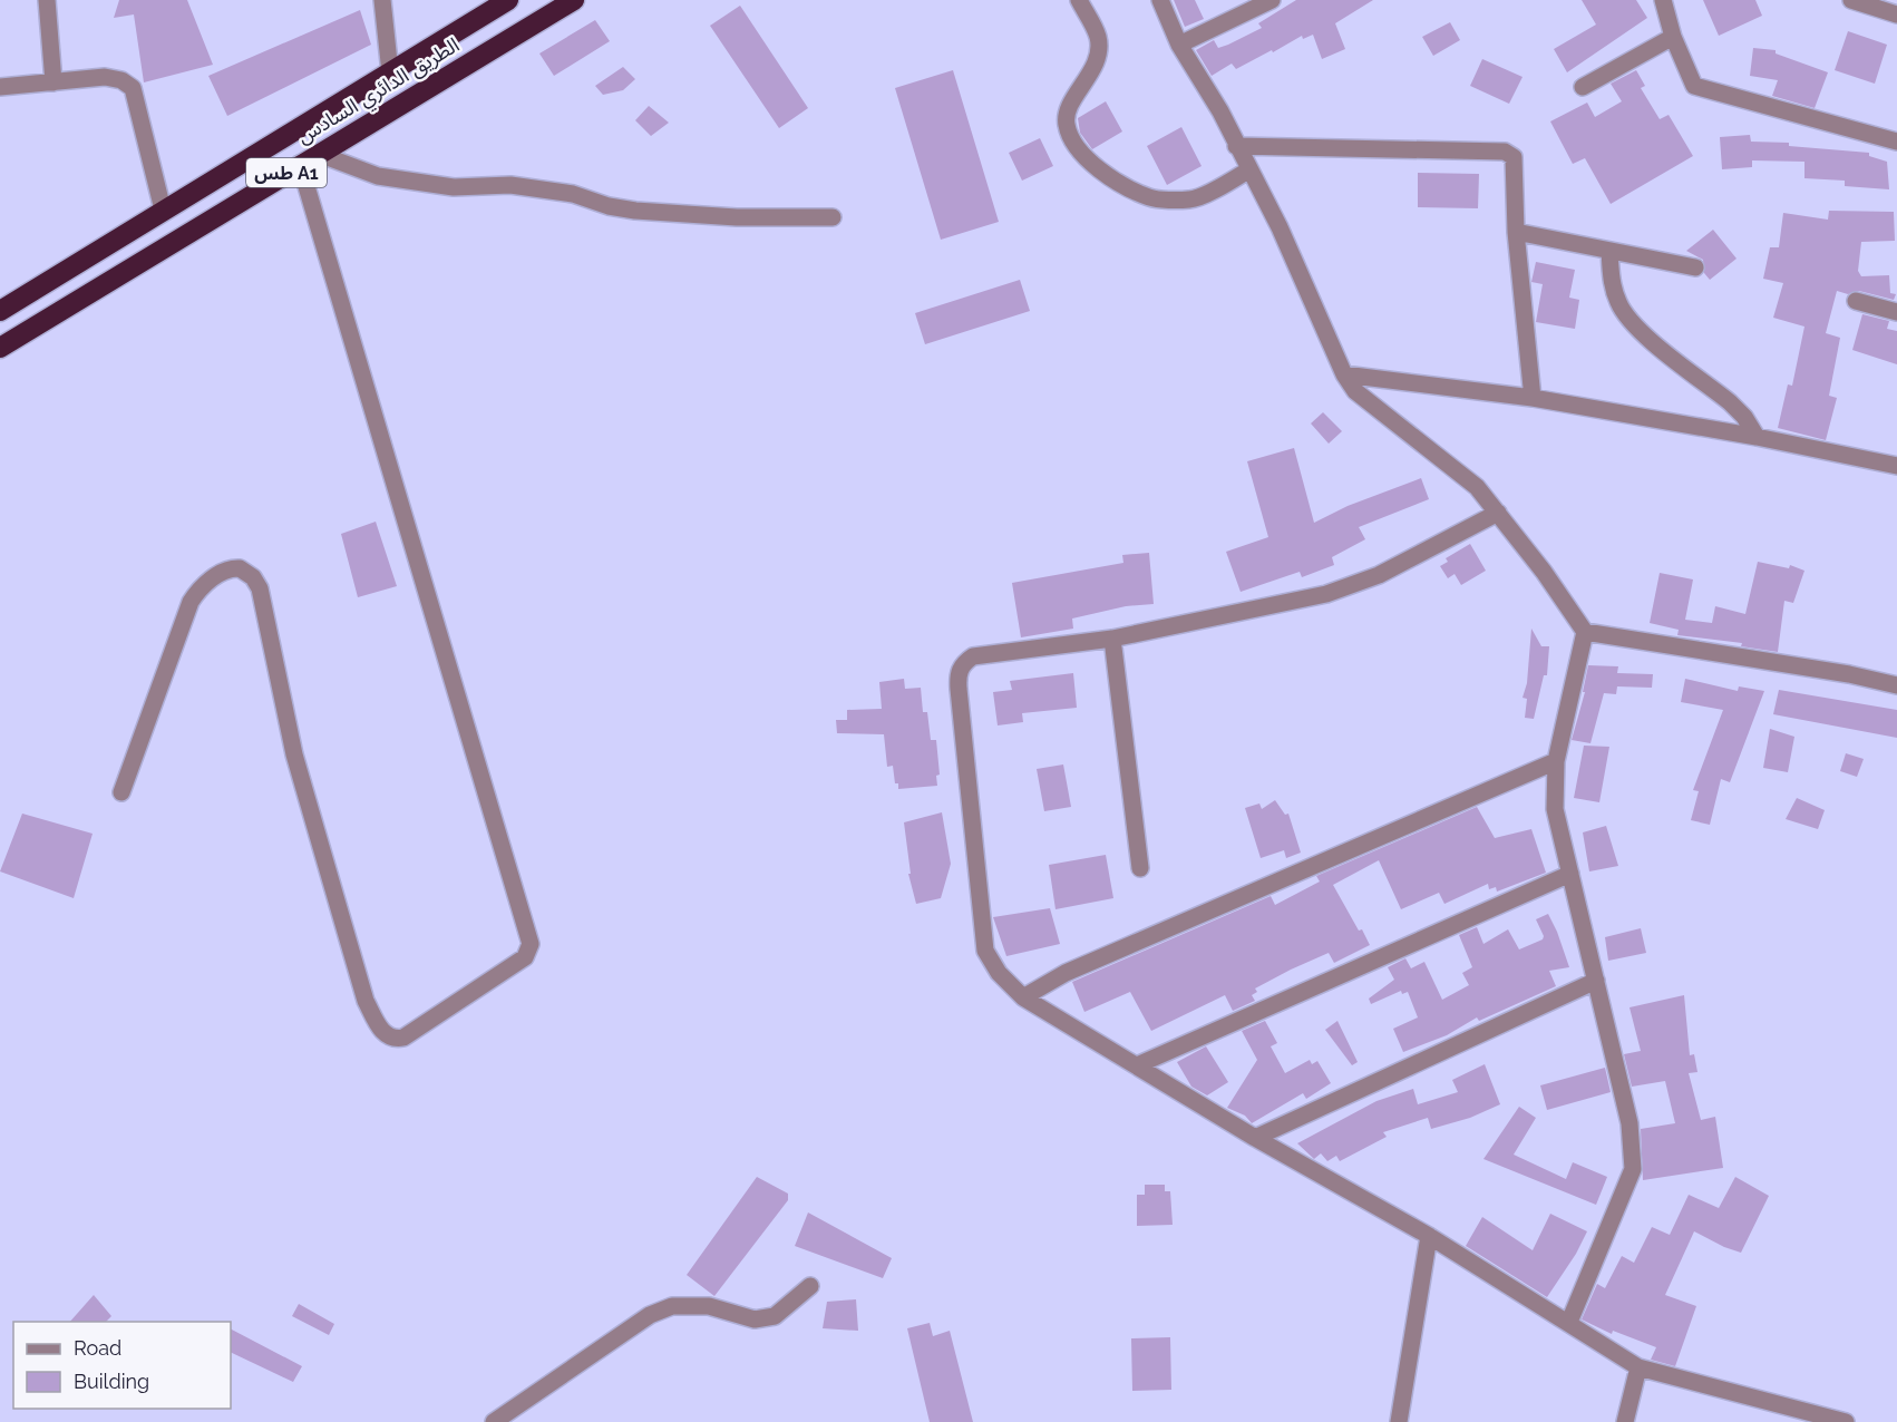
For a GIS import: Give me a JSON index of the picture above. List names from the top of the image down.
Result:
{
  "streets": {
    "highway": ["الطريق الدائري السادس", "طس A1"]
  },
  "legend": ["Road", "Building"]
}
